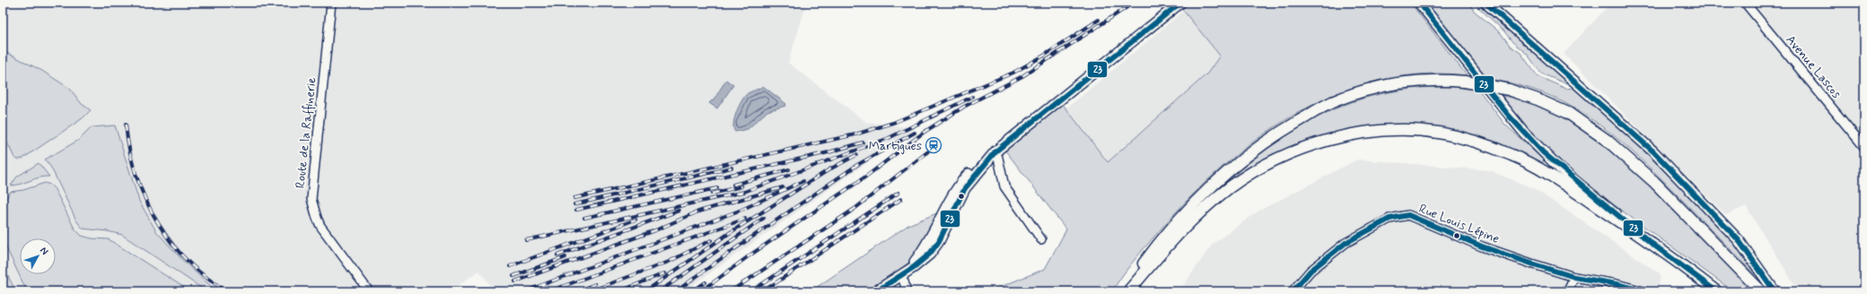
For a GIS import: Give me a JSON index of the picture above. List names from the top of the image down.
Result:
{
  "streets": {
    "street": ["Avenue Lascos", "Route de la Raffinerie", "Rue Louis Lépine"]
  },
  "places": {
    "station": ["Martigues"]
  },
  "lines": ["transit line 23"],
  "north": "top right"
}
